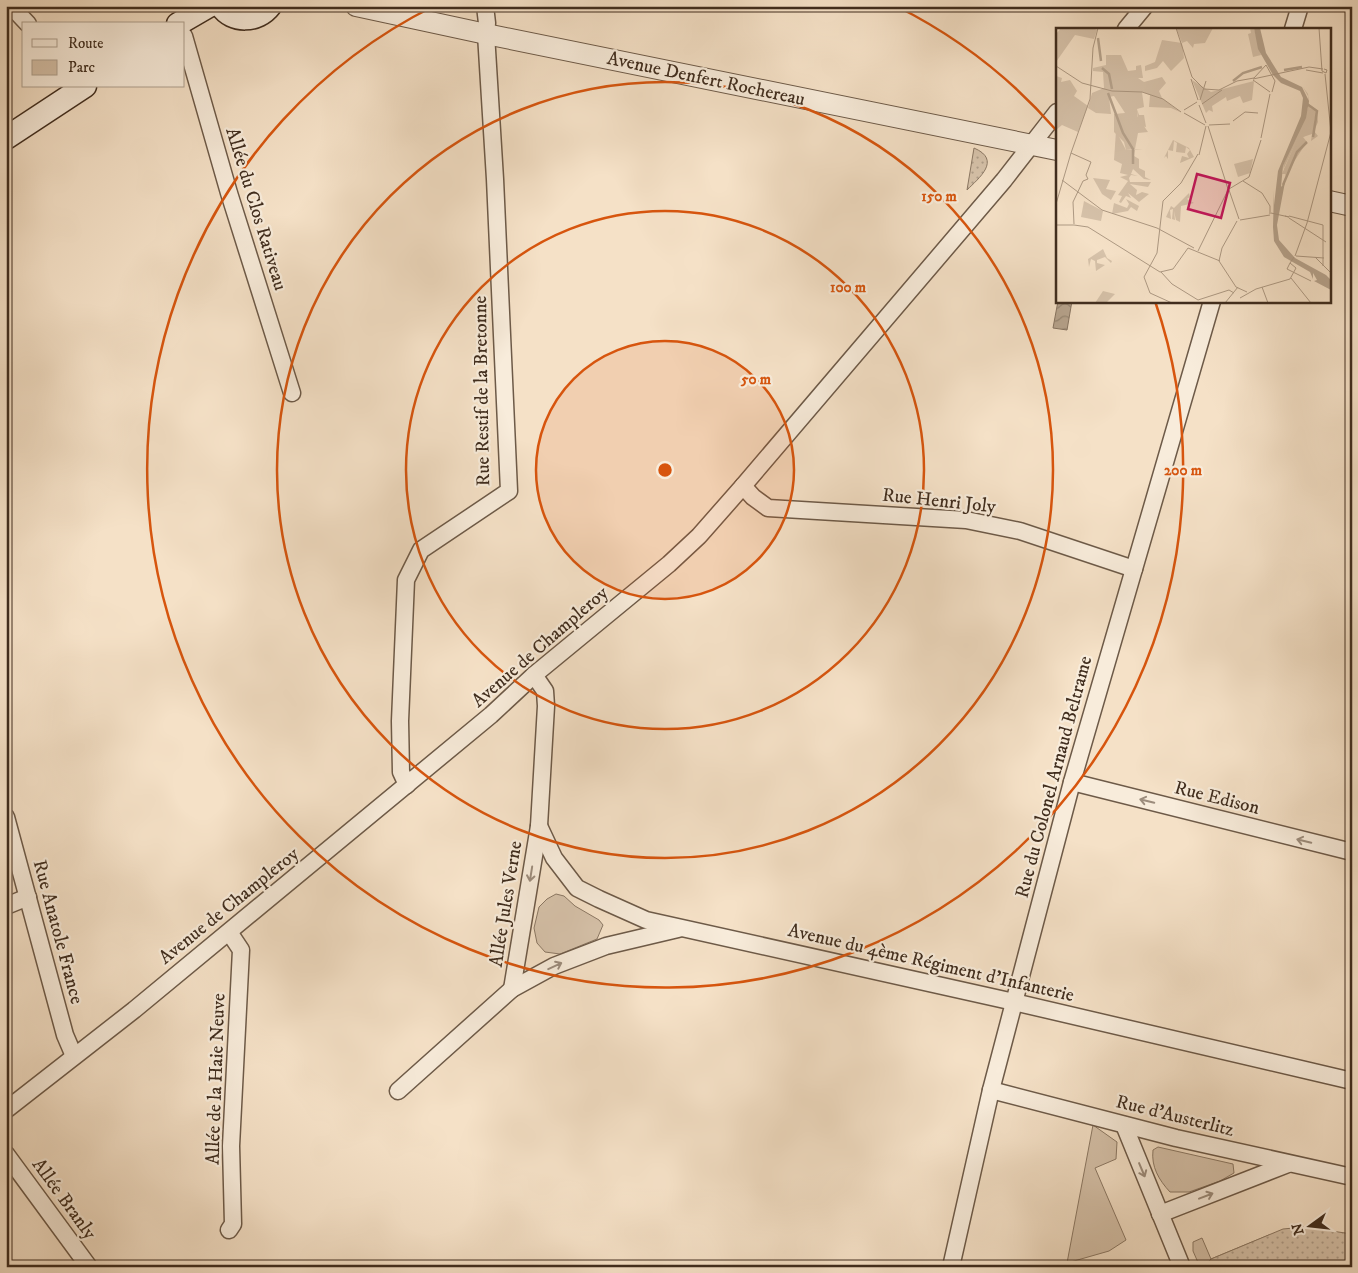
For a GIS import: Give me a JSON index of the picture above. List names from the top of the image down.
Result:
{
  "streets": {
    "street": [
      "Avenue Denfert Rochereau",
      "Allée du Clos Rativeau",
      "Rue Restif de la Bretonne",
      "Rue Henri Joly",
      "Avenue de Champleroy",
      "Rue du Colonel Arnaud Beltrame",
      "Rue Edison",
      "Allée Jules Verne",
      "Rue Anatole France",
      "Avenue du 4ème Régiment d'Infanterie",
      "Allée de la Haie Neuve",
      "Rue d'Austerlitz",
      "Allée Branly"
    ]
  },
  "crossings": [
    ["Avenue Denfert Rochereau", "Rue Restif de la Bretonne"],
    ["Avenue Denfert Rochereau", "Avenue de Champleroy"],
    ["Rue Restif de la Bretonne", "Avenue de Champleroy"],
    ["Rue Henri Joly", "Avenue de Champleroy"],
    ["Rue Henri Joly", "Rue du Colonel Arnaud Beltrame"],
    ["Avenue de Champleroy", "Allée Jules Verne"],
    ["Avenue de Champleroy", "Rue Anatole France"],
    ["Avenue de Champleroy", "Allée de la Haie Neuve"],
    ["Rue du Colonel Arnaud Beltrame", "Rue Edison"],
    ["Rue du Colonel Arnaud Beltrame", "Avenue du 4ème Régiment d'Infanterie"],
    ["Rue du Colonel Arnaud Beltrame", "Rue d'Austerlitz"],
    ["Allée Jules Verne", "Avenue du 4ème Régiment d'Infanterie"]
  ],
  "one_way": ["Rue Edison"],
  "legend": ["Route", "Parc"],
  "north": "left",
  "rings": [
    "150 m",
    "100 m",
    "50 m",
    "200 m"
  ]
}
